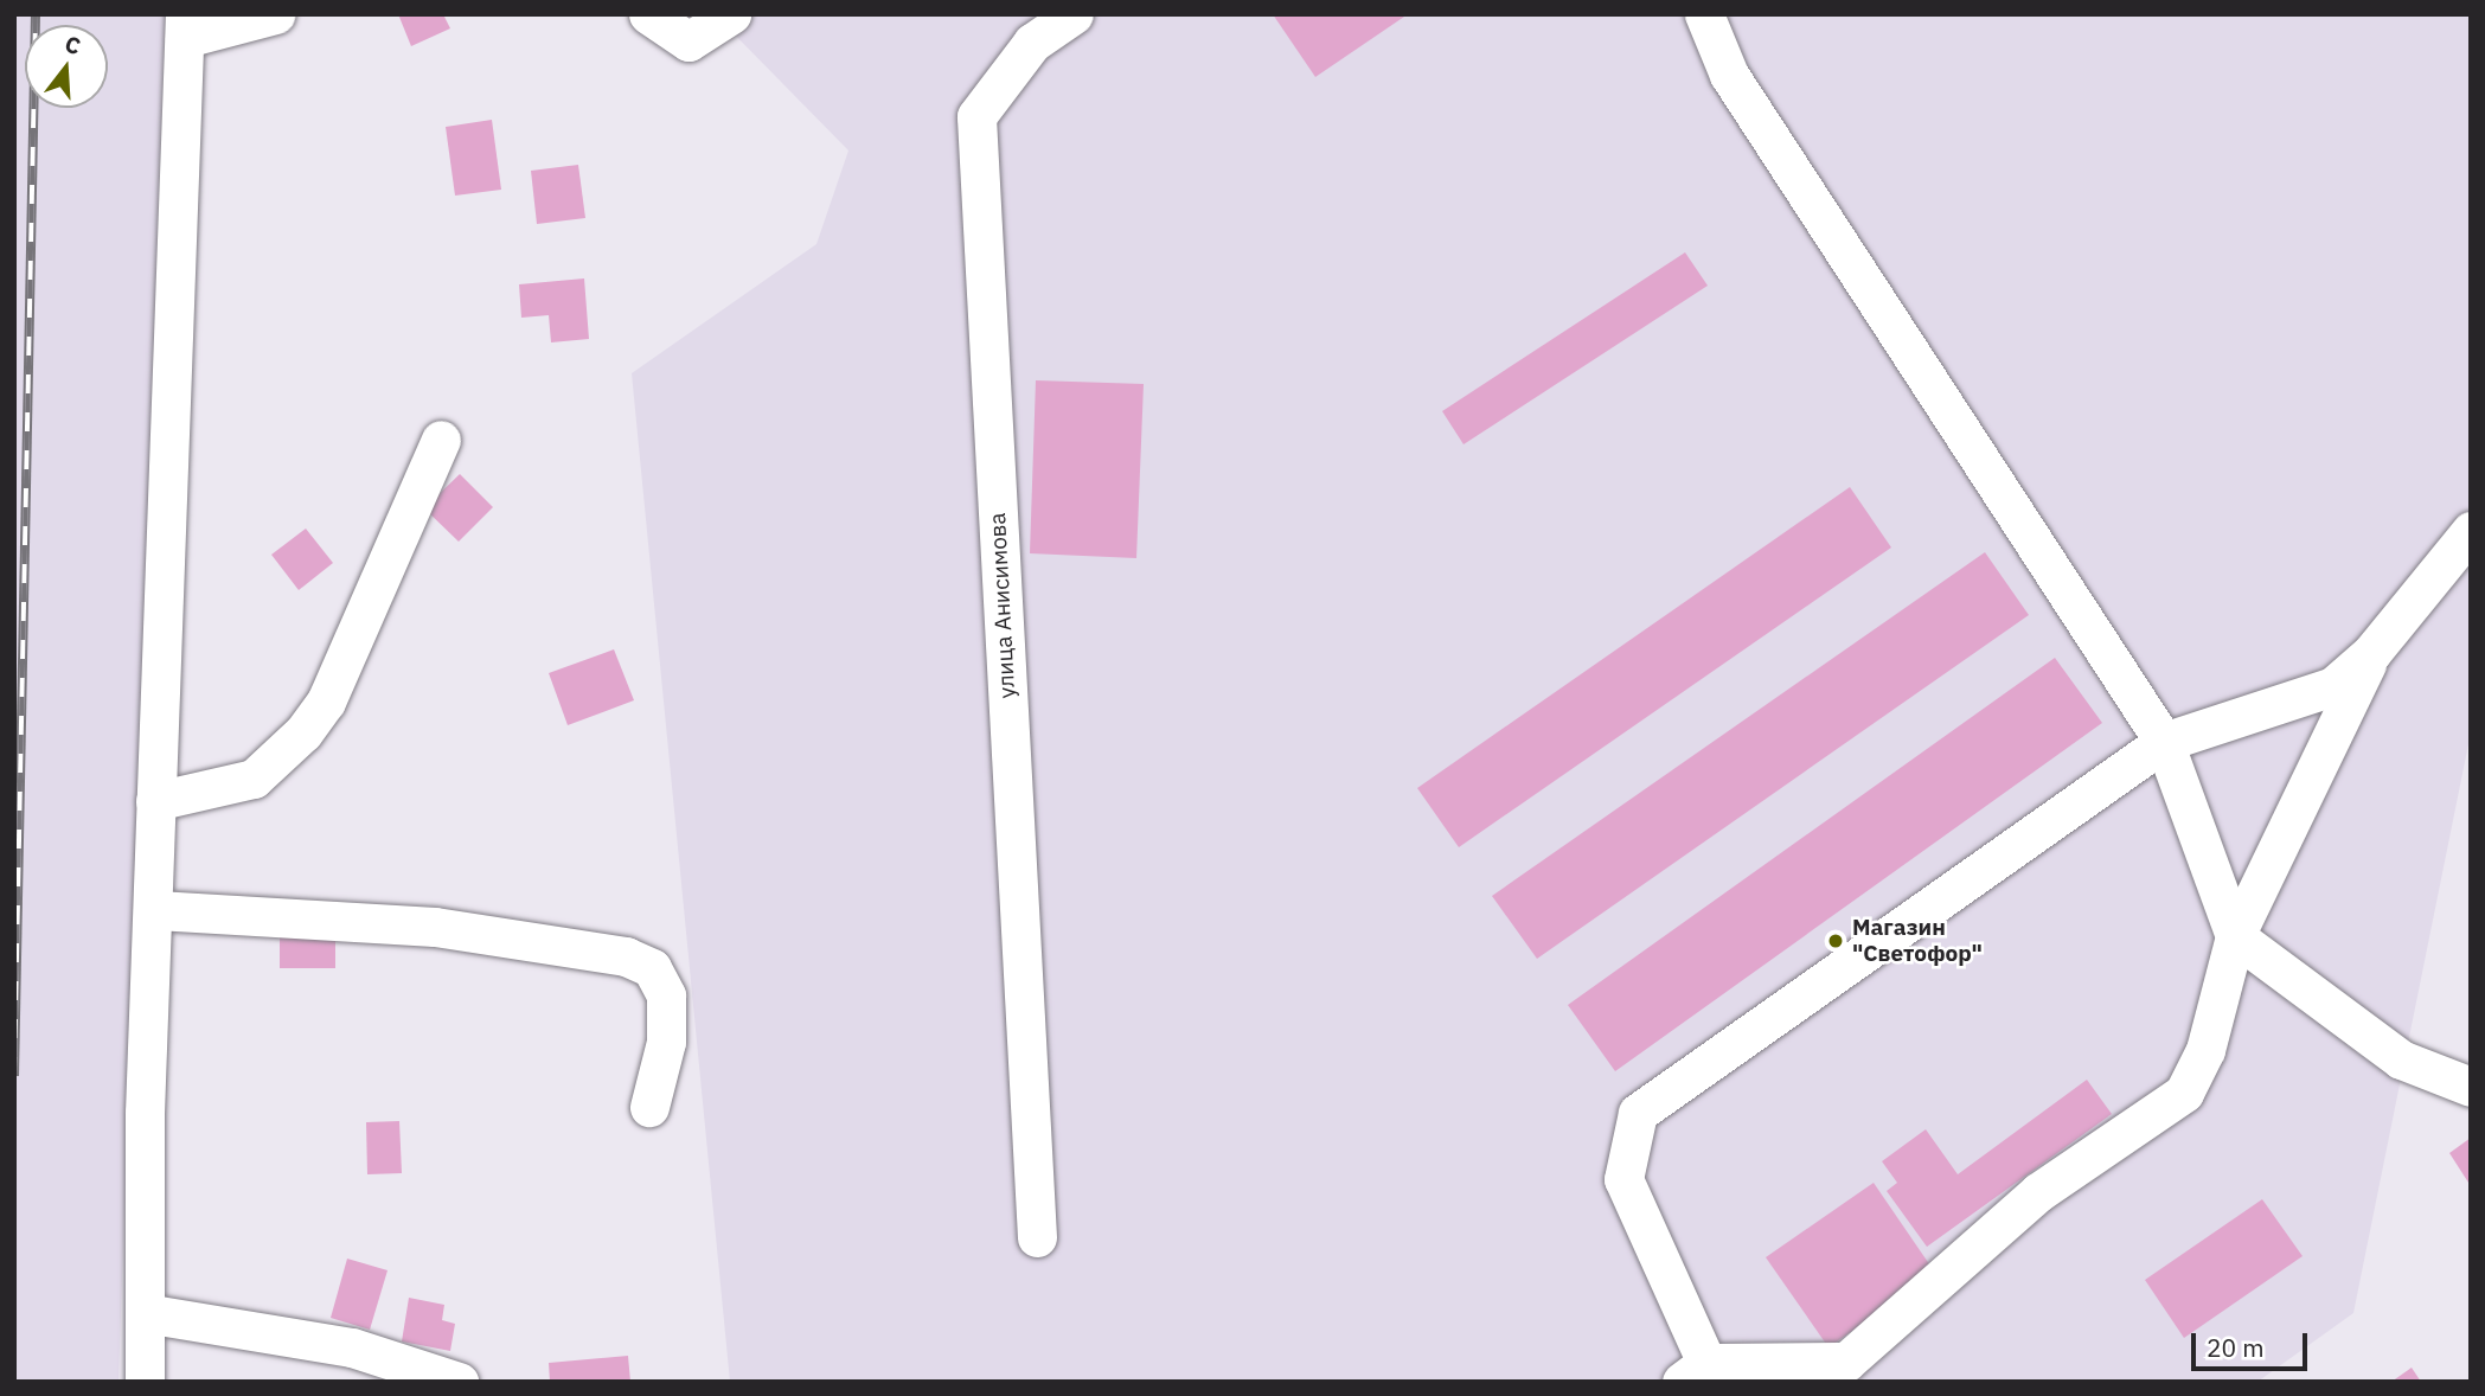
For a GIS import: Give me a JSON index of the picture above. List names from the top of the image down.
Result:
{
  "streets": {
    "street": ["улица Анисимова"]
  },
  "places": ["Магазин \"Светофор\""],
  "scale_bar": "20 m",
  "north": "top"
}
